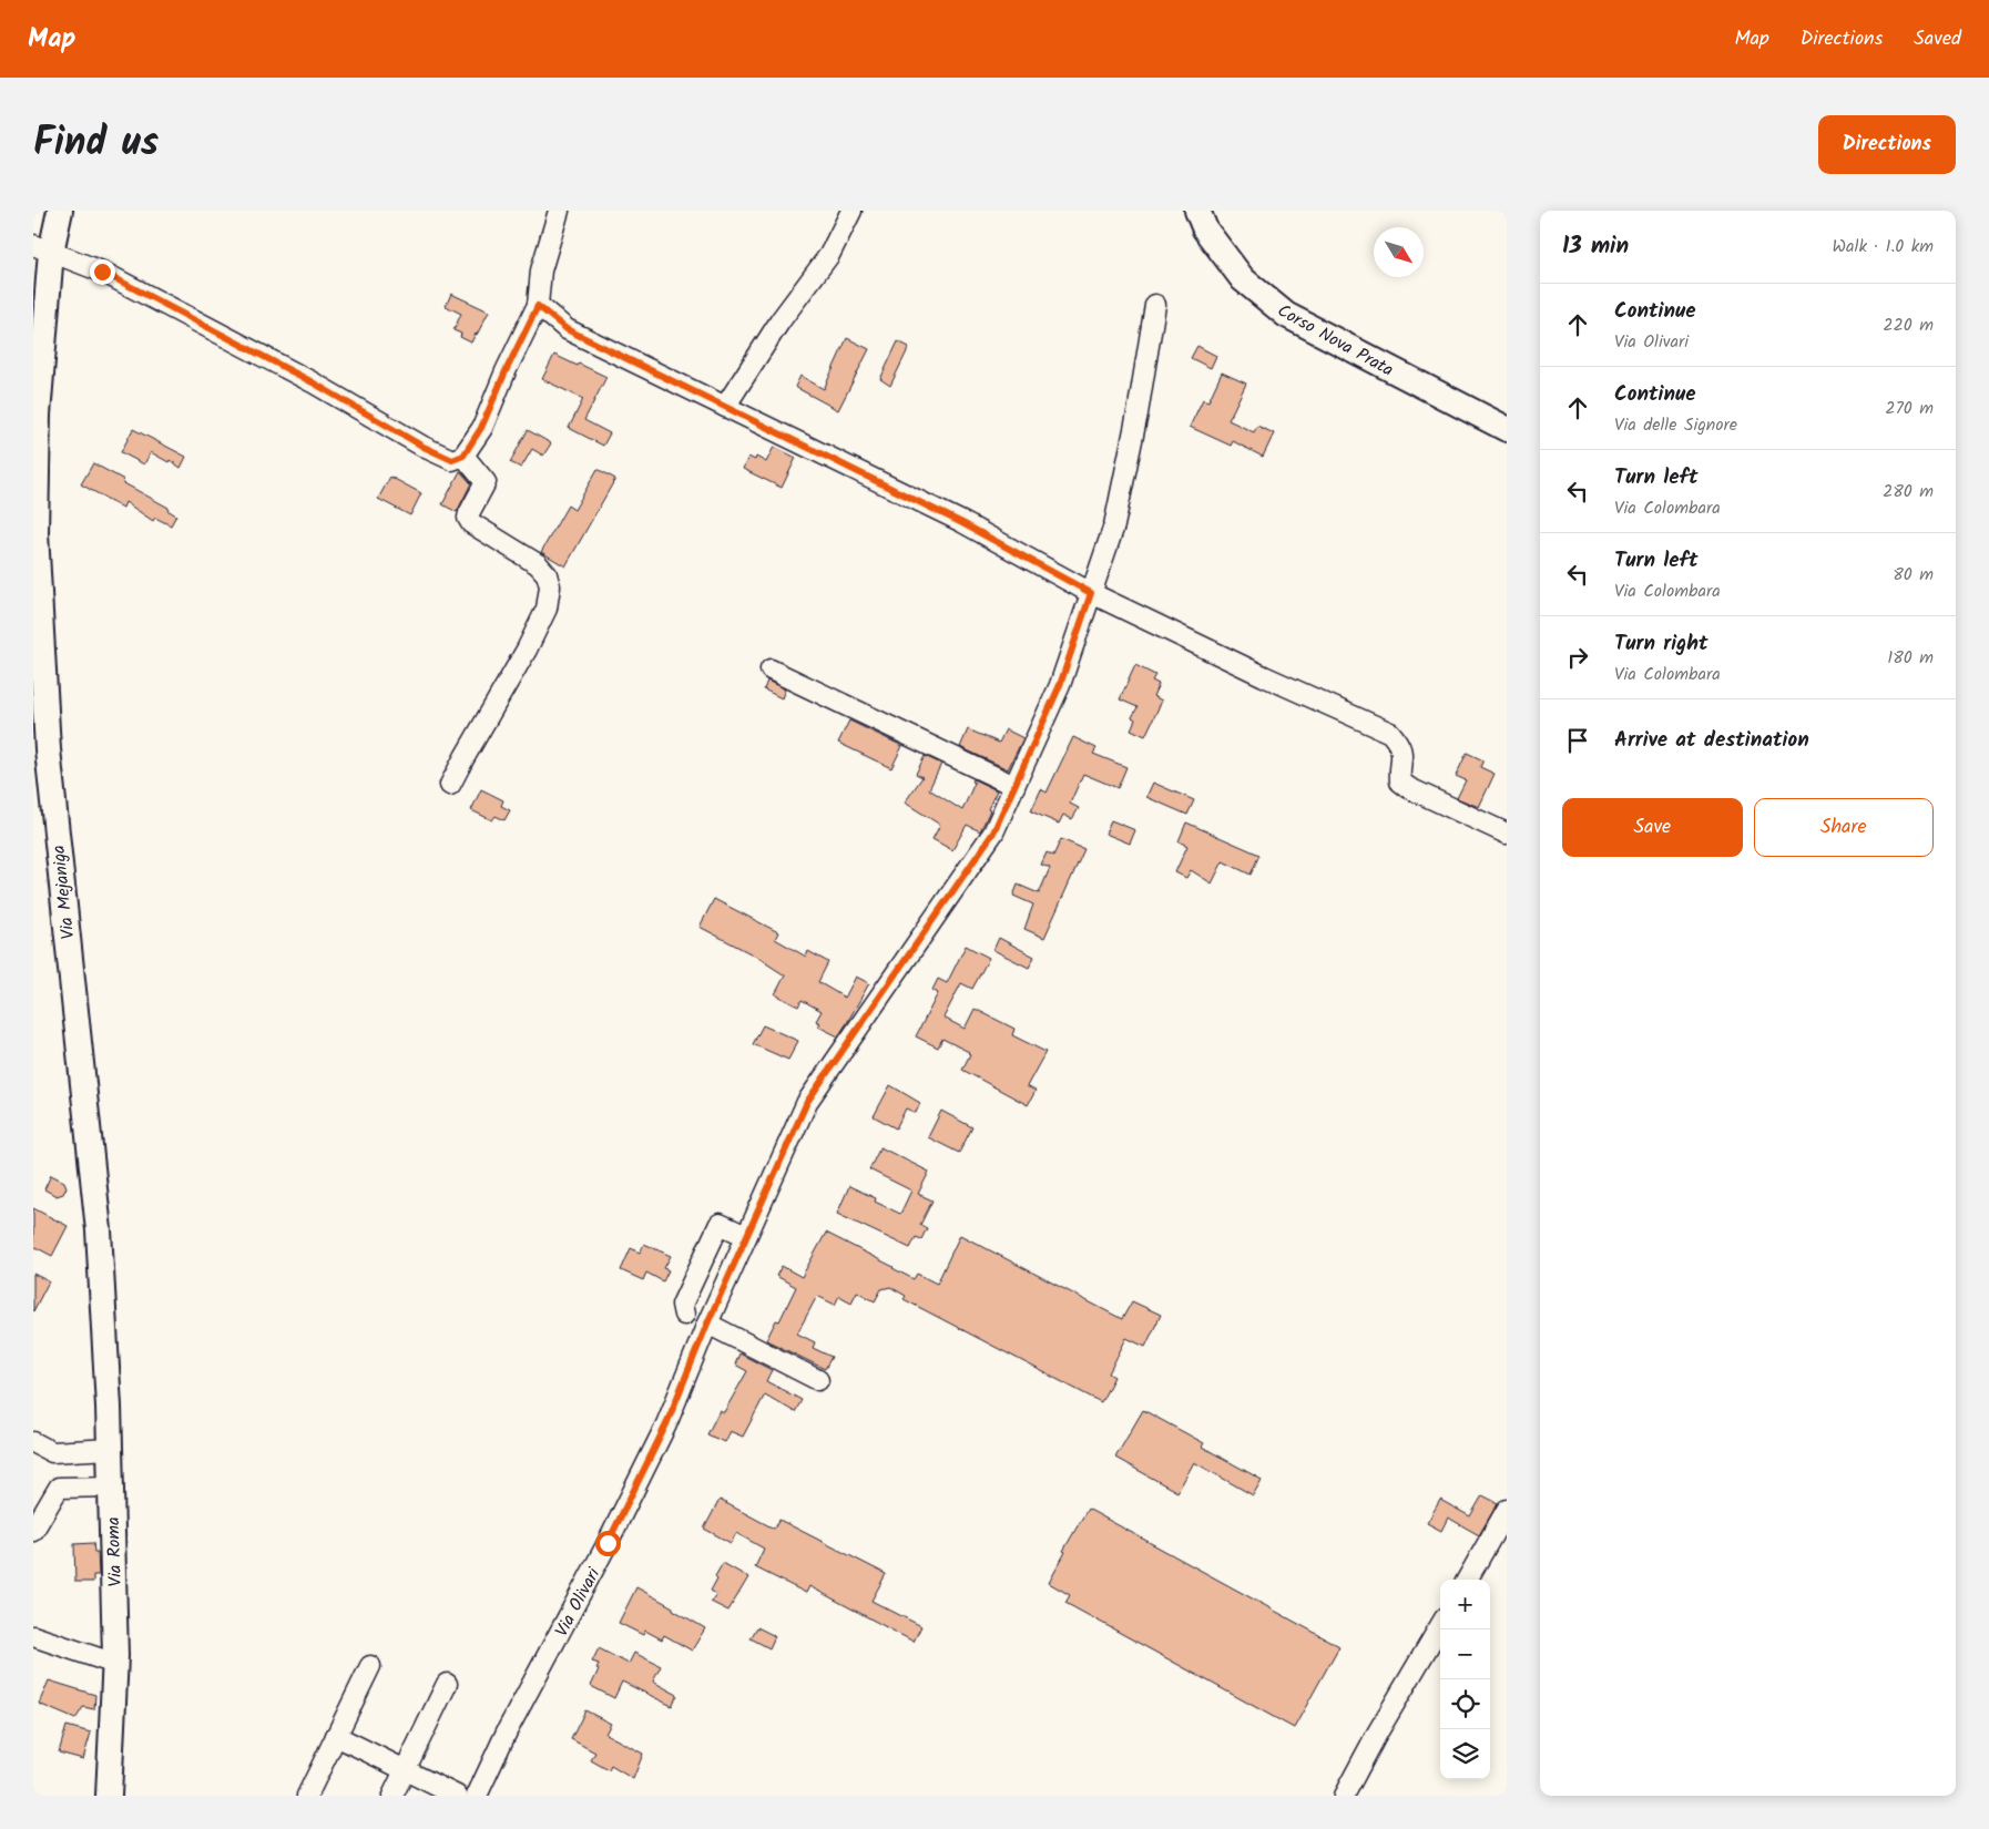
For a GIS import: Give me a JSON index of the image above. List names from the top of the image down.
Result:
{
  "streets": {
    "main road": ["Corso Nova Prata", "Via Mejaniga", "Via Roma"],
    "street": ["Via Olivari"]
  },
  "crossings": [
    ["Via Mejaniga", "Via Roma"]
  ],
  "north": "bottom right",
  "page": {
    "header": "Map",
    "nav": ["Map", "Directions", "Saved"],
    "title": "Find us",
    "buttons": [
      "Directions",
      ["Save", "Share"]
    ],
    "heading": ["13 min", "Walk · 1.0 km"],
    "list": [
      ["Continue", "Via Olivari", "220 m"],
      ["Continue", "Via delle Signore", "270 m"],
      ["Turn left", "Via Colombara", "280 m"],
      ["Turn left", "Via Colombara", "80 m"],
      ["Turn right", "Via Colombara", "180 m"],
      "Arrive at destination"
    ],
    "map_buttons": ["+", "−"]
  }
}
